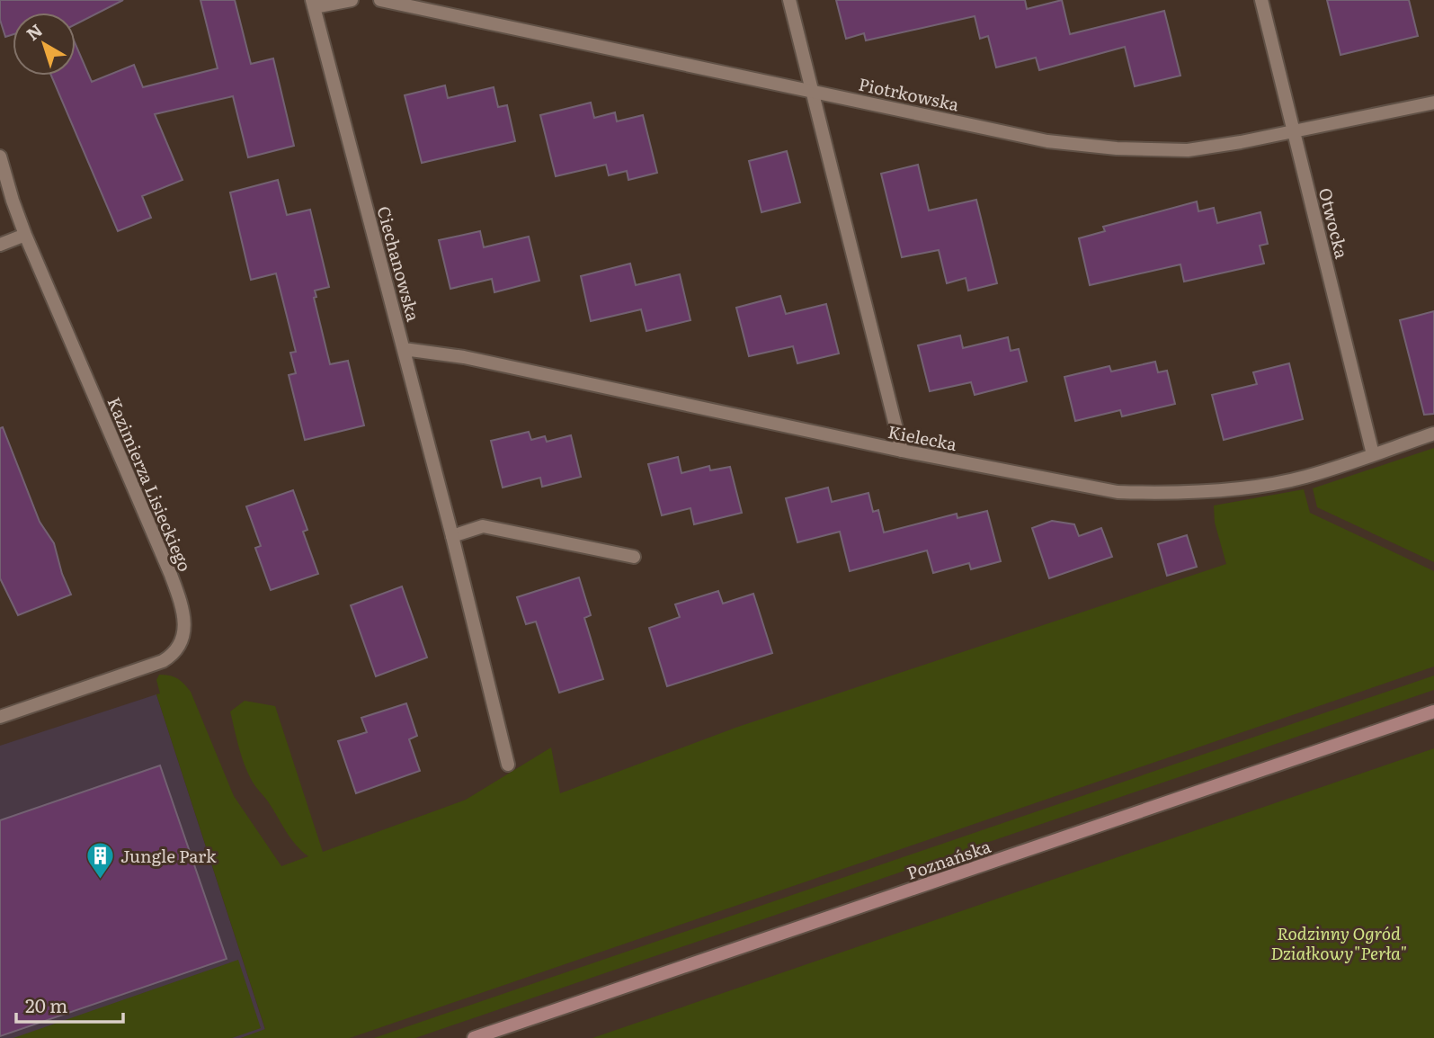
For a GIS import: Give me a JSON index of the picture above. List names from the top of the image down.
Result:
{
  "streets": {
    "main road": ["Poznańska"],
    "street": [
      "Piotrkowska",
      "Otwocka",
      "Ciechanowska",
      "Kielecka",
      "Kazimierza Lisieckiego"
    ]
  },
  "crossings": [
    ["Piotrkowska", "Otwocka"],
    ["Otwocka", "Kielecka"],
    ["Ciechanowska", "Kielecka"]
  ],
  "parks": ["Rodzinny Ogród Działkowy\"Perła\""],
  "places": {
    "building": ["Jungle Park"]
  },
  "scale_bar": "20 m",
  "north": "top left"
}
